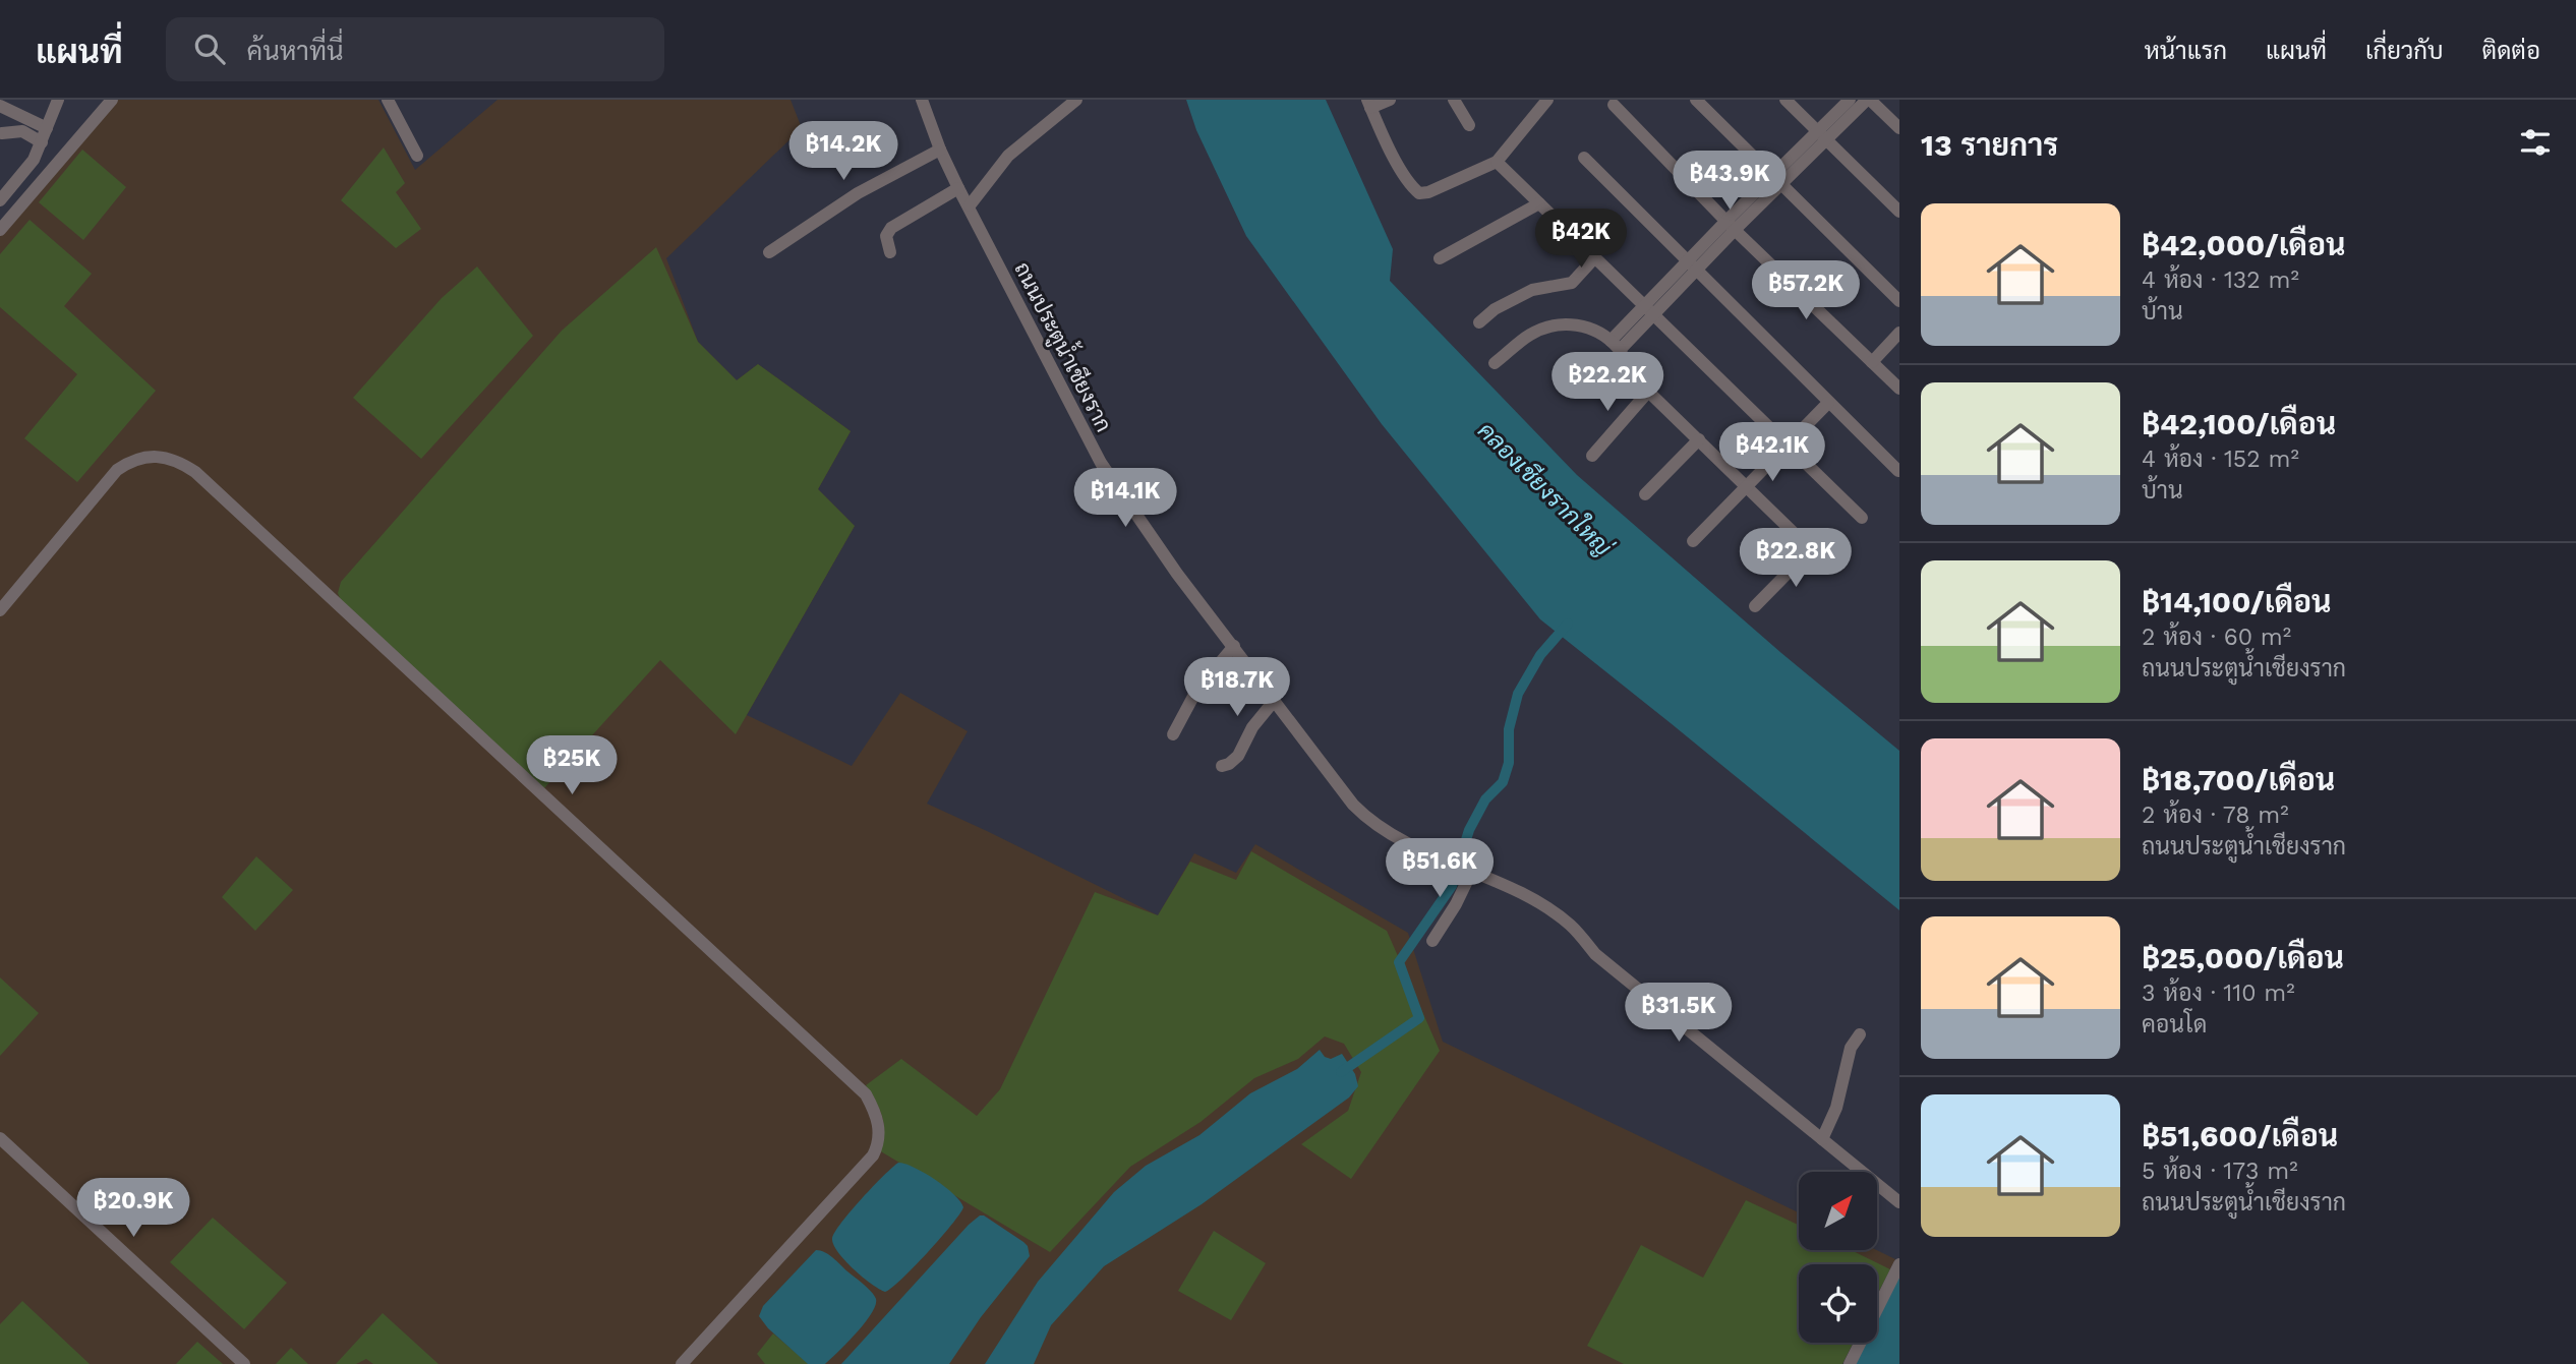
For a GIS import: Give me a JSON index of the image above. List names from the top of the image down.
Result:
{
  "streets": {
    "street": ["ถนนประตูน้ำเชียงราก"]
  },
  "water": ["คลองเชียงรากใหญ่"],
  "north": "top right",
  "page": {
    "header": "แผนที่",
    "search": "ค้นหาที่นี่",
    "nav": [
      "หน้าแรก",
      "แผนที่",
      "เกี่ยวกับ",
      "ติดต่อ"
    ],
    "heading": "13 รายการ",
    "price": [
      "฿14.2K",
      "฿43.9K",
      "฿42K",
      "฿57.2K",
      "฿22.2K",
      "฿42.1K",
      "฿14.1K",
      "฿22.8K",
      "฿18.7K",
      "฿25K",
      "฿51.6K",
      "฿31.5K",
      "฿20.9K"
    ],
    "list": [
      {
        "name": "฿42,000/เดือน",
        "note": "4 ห้อง · 132 m² · บ้าน"
      },
      {
        "name": "฿42,100/เดือน",
        "note": "4 ห้อง · 152 m² · บ้าน"
      },
      {
        "name": "฿14,100/เดือน",
        "note": "2 ห้อง · 60 m² · ถนนประตูน้ำเชียงราก"
      },
      {
        "name": "฿18,700/เดือน",
        "note": "2 ห้อง · 78 m² · ถนนประตูน้ำเชียงราก"
      },
      {
        "name": "฿25,000/เดือน",
        "note": "3 ห้อง · 110 m² · คอนโด"
      },
      {
        "name": "฿51,600/เดือน",
        "note": "5 ห้อง · 173 m² · ถนนประตูน้ำเชียงราก"
      }
    ]
  }
}
